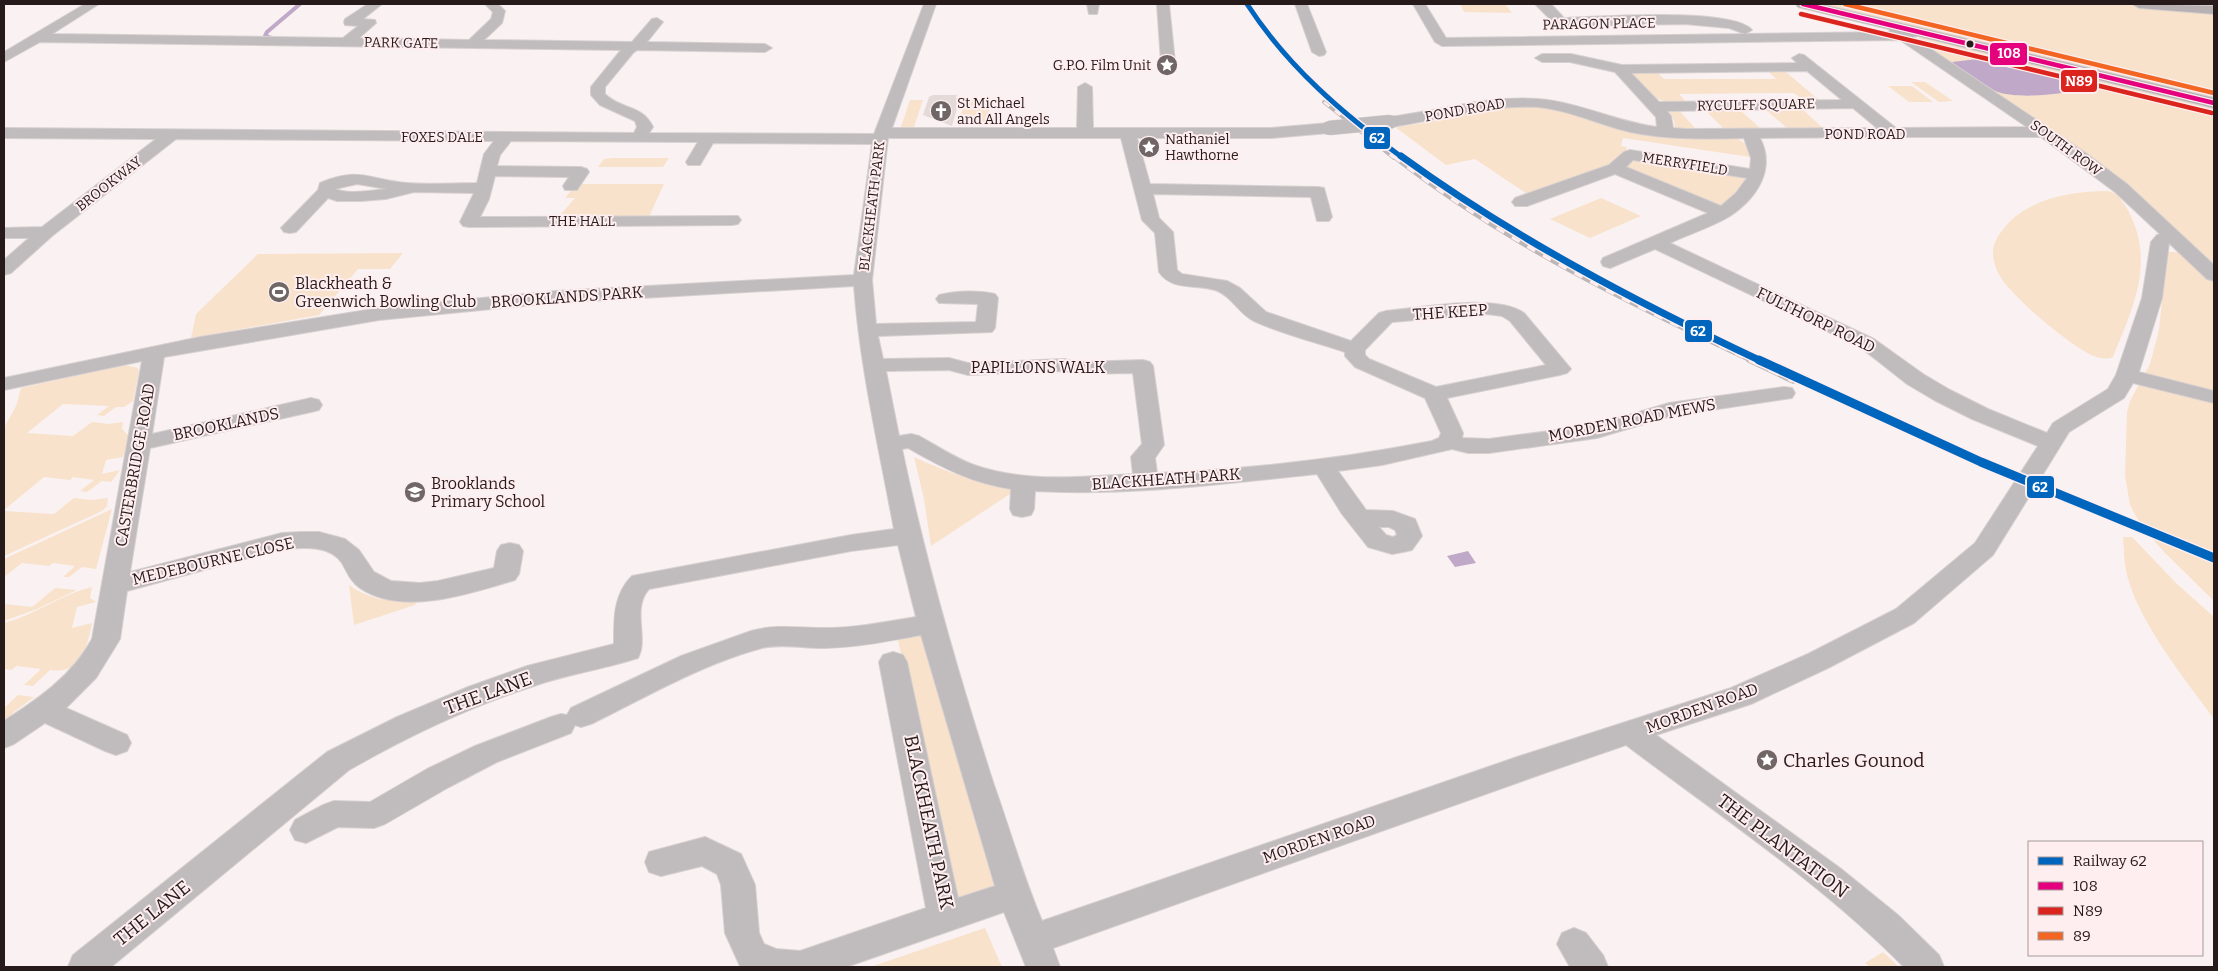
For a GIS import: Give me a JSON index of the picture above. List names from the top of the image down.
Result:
{
  "streets": {
    "street": [
      "PARAGON PLACE",
      "PARK GATE",
      "RYCULFF SQUARE",
      "POND ROAD",
      "FOXES DALE",
      "SOUTH ROW",
      "MERRYFIELD",
      "BROOKWAY",
      "BLACKHEATH PARK",
      "THE HALL",
      "BROOKLANDS PARK",
      "THE KEEP",
      "FULTHORP ROAD",
      "PAPILLONS WALK",
      "MORDEN ROAD MEWS",
      "BROOKLANDS",
      "CASTERBRIDGE ROAD",
      "MEDEBOURNE CLOSE",
      "THE LANE",
      "MORDEN ROAD",
      "THE PLANTATION"
    ]
  },
  "crossings": [
    ["PARAGON PLACE", "RYCULFF SQUARE"],
    ["PARAGON PLACE", "SOUTH ROW"],
    ["RYCULFF SQUARE", "POND ROAD"],
    ["POND ROAD", "FOXES DALE"],
    ["POND ROAD", "SOUTH ROW"],
    ["POND ROAD", "BLACKHEATH PARK"],
    ["FOXES DALE", "BROOKWAY"],
    ["FOXES DALE", "BLACKHEATH PARK"],
    ["FOXES DALE", "THE HALL"],
    ["SOUTH ROW", "MORDEN ROAD"],
    ["BLACKHEATH PARK", "BROOKLANDS PARK"],
    ["BLACKHEATH PARK", "PAPILLONS WALK"],
    ["BLACKHEATH PARK", "MORDEN ROAD MEWS"],
    ["BLACKHEATH PARK", "THE LANE"],
    ["BLACKHEATH PARK", "MORDEN ROAD"],
    ["BROOKLANDS PARK", "CASTERBRIDGE ROAD"],
    ["FULTHORP ROAD", "MORDEN ROAD"],
    ["BROOKLANDS", "CASTERBRIDGE ROAD"],
    ["CASTERBRIDGE ROAD", "MEDEBOURNE CLOSE"],
    ["MORDEN ROAD", "THE PLANTATION"]
  ],
  "places": {
    "place": ["G.P.O. Film Unit", "Nathaniel Hawthorne", "Charles Gounod"],
    "church": ["St Michael and All Angels"],
    "sports": ["Blackheath & Greenwich Bowling Club"],
    "school or university": ["Brooklands Primary School"]
  },
  "lines": [
    "rail line 62",
    "transit line 108",
    "transit line 89",
    "transit line N89"
  ],
  "legend": [
    "Railway 62",
    "108",
    "N89",
    "89"
  ]
}
